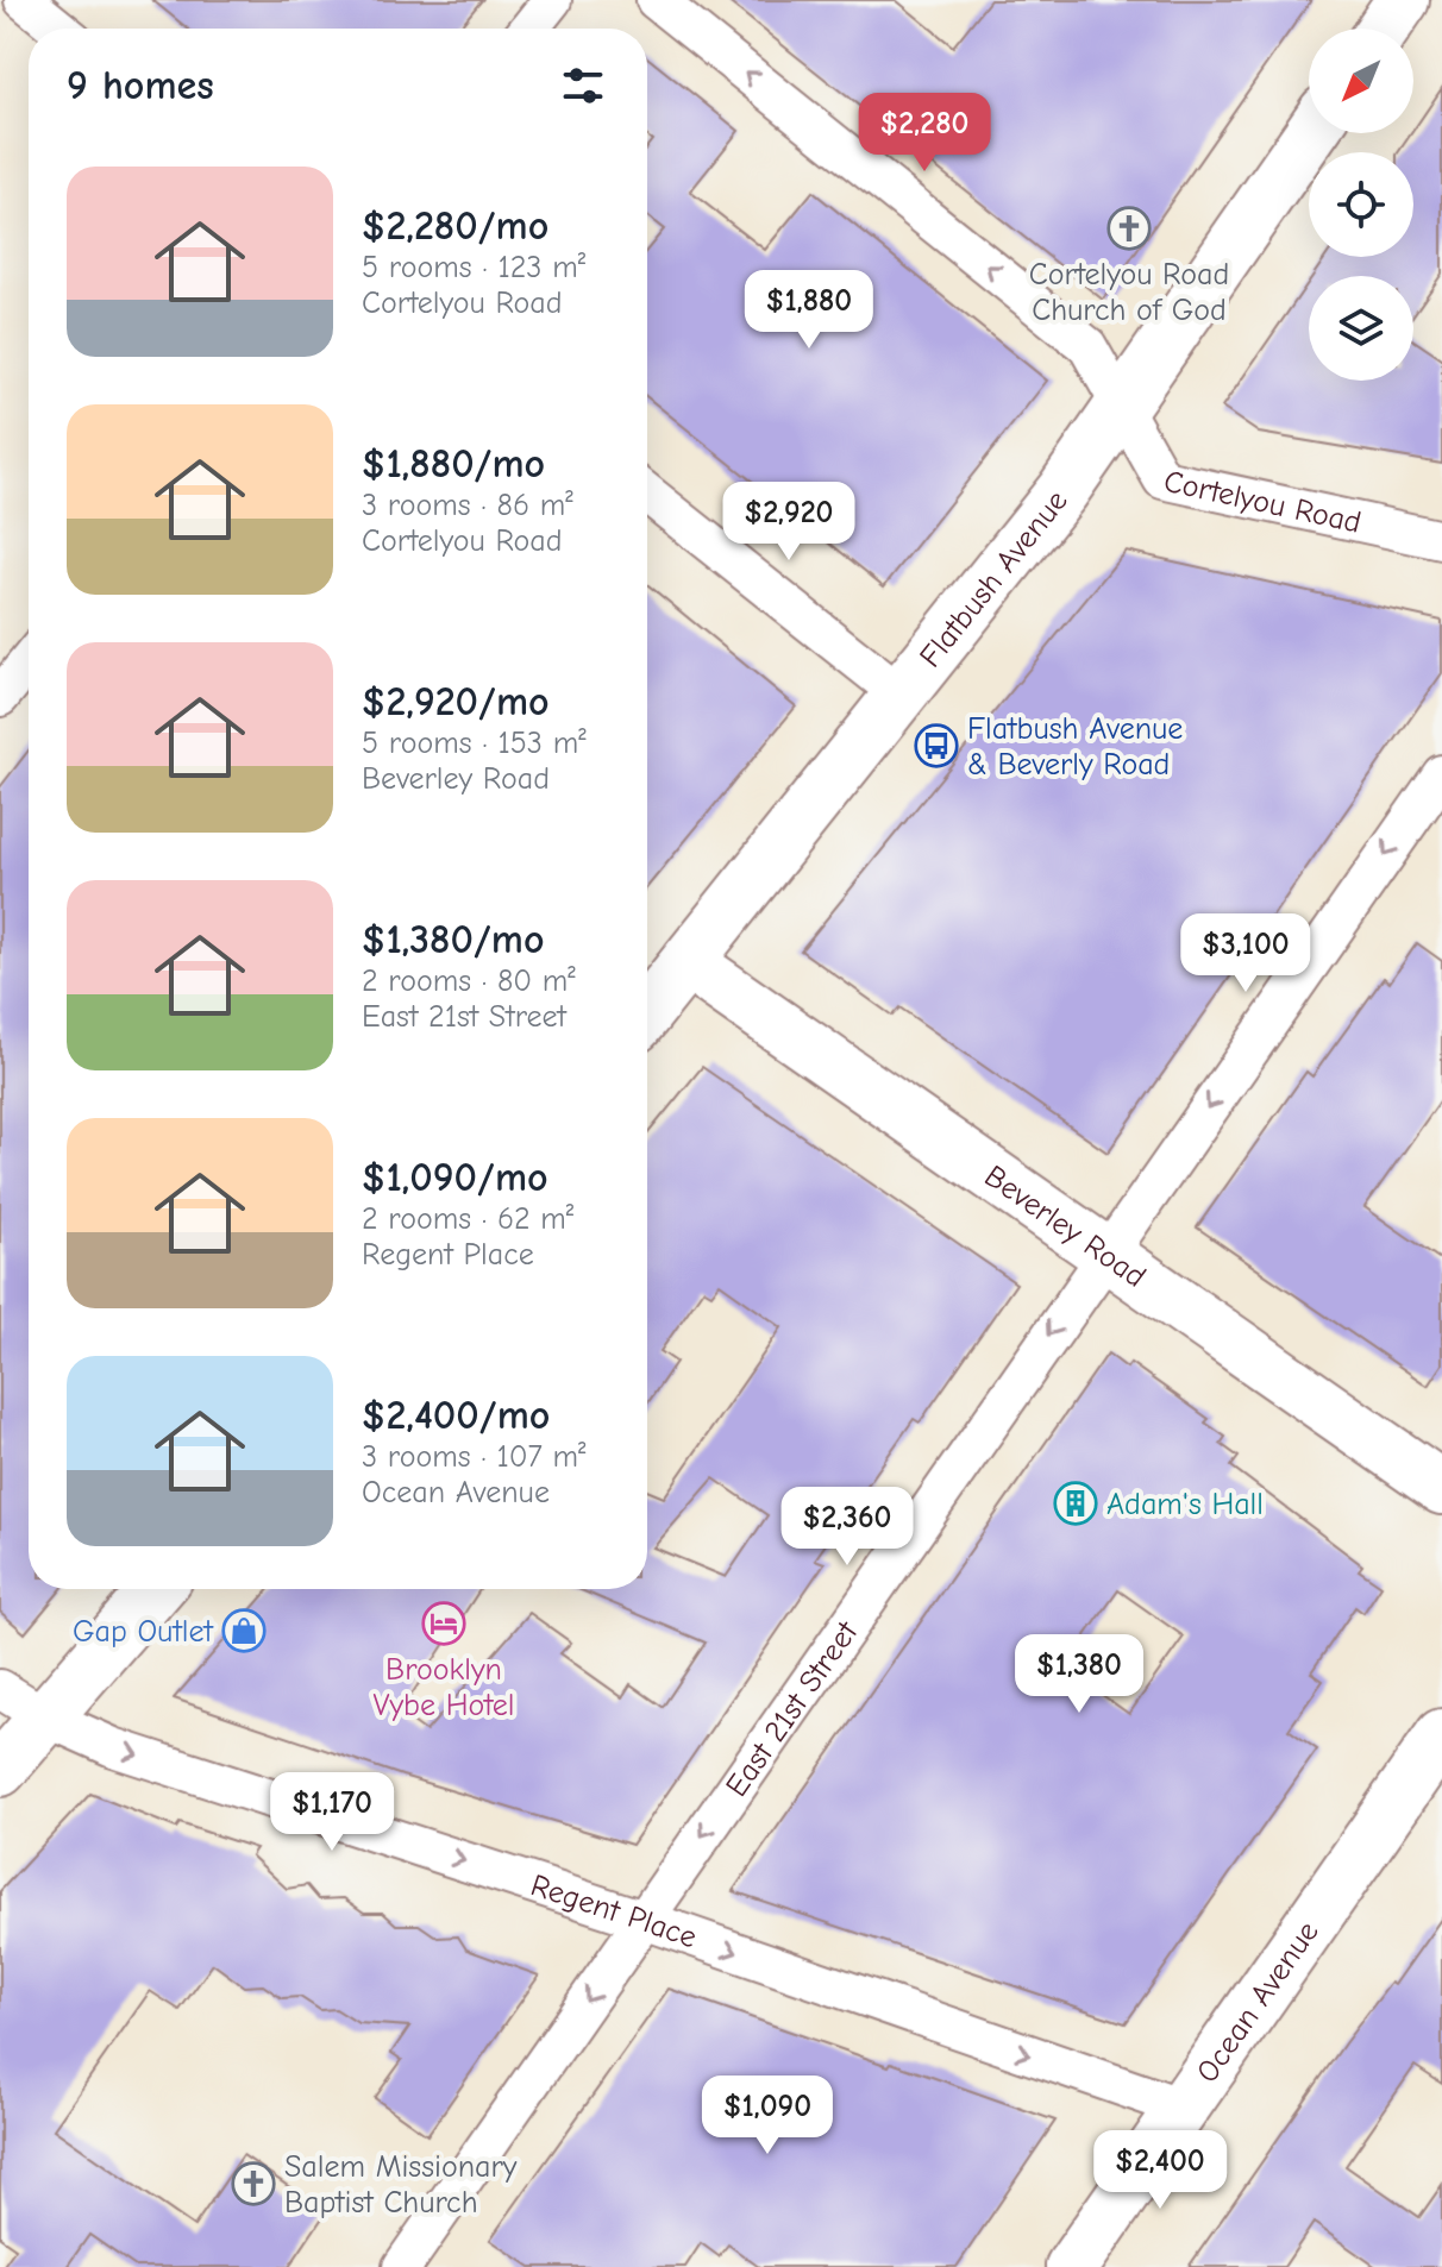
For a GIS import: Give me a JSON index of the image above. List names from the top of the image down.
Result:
{
  "streets": {
    "main road": ["Flatbush Avenue", "Beverley Road", "Ocean Avenue"],
    "street": ["Cortelyou Road", "East 21st Street", "Regent Place"]
  },
  "crossings": [
    ["Cortelyou Road", "Flatbush Avenue"],
    ["Flatbush Avenue", "Beverley Road"],
    ["Beverley Road", "East 21st Street"],
    ["East 21st Street", "Regent Place"],
    ["Regent Place", "Ocean Avenue"]
  ],
  "one_way": ["Cortelyou Road", "East 21st Street", "Regent Place"],
  "places": {
    "church": ["Cortelyou Road Church of God", "Salem Missionary Baptist Church"],
    "bus stop": ["Flatbush Avenue & Beverly Road"],
    "building": ["Adam's Hall"],
    "hotel": ["Brooklyn Vybe Hotel"],
    "shop": ["Gap Outlet"]
  },
  "north": "bottom left",
  "page": {
    "heading": "9 homes",
    "price": [
      "$2,280",
      "$1,880",
      "$2,920",
      "$3,100",
      "$2,360",
      "$1,380",
      "$1,170",
      "$1,090",
      "$2,400"
    ],
    "list": [
      {
        "name": "$2,280/mo",
        "note": "5 rooms · 123 m² · Cortelyou Road"
      },
      {
        "name": "$1,880/mo",
        "note": "3 rooms · 86 m² · Cortelyou Road"
      },
      {
        "name": "$2,920/mo",
        "note": "5 rooms · 153 m² · Beverley Road"
      },
      {
        "name": "$1,380/mo",
        "note": "2 rooms · 80 m² · East 21st Street"
      },
      {
        "name": "$1,090/mo",
        "note": "2 rooms · 62 m² · Regent Place"
      },
      {
        "name": "$2,400/mo",
        "note": "3 rooms · 107 m² · Ocean Avenue"
      }
    ]
  }
}
